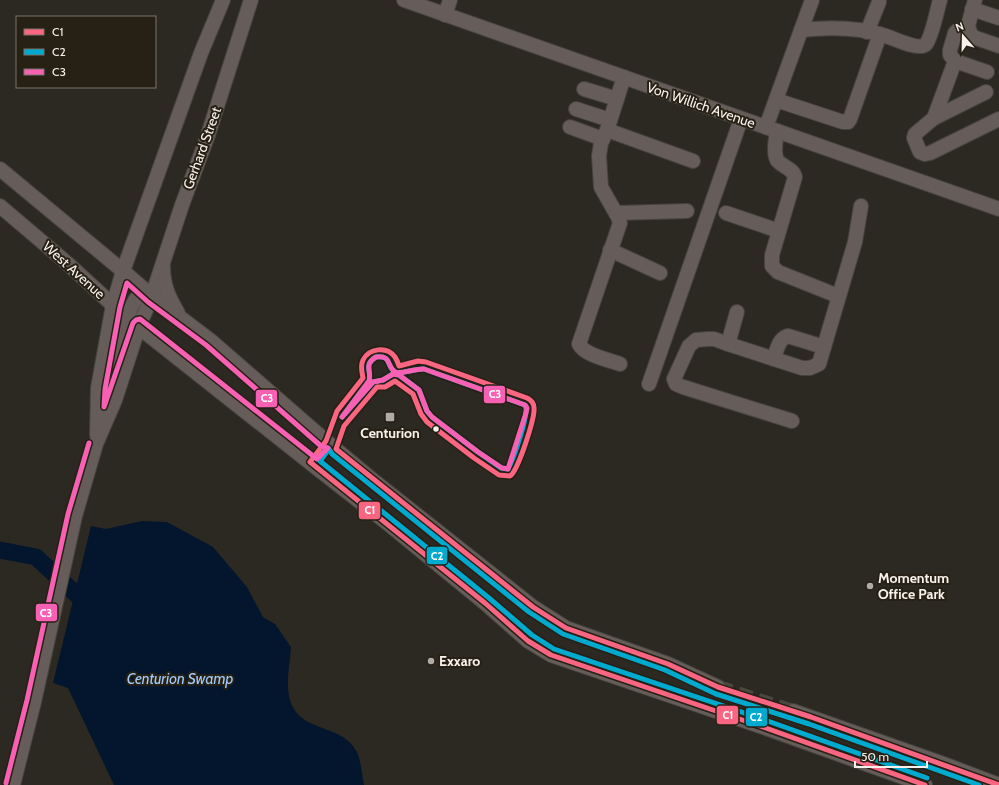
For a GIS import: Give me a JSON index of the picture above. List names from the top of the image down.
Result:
{
  "streets": {
    "street": ["Von Willich Avenue", "Gerhard Street", "West Avenue"]
  },
  "crossings": [
    ["Gerhard Street", "West Avenue"]
  ],
  "water": ["Centurion Swamp"],
  "places": {
    "transit": ["Centurion"],
    "other": ["Momentum Office Park", "Exxaro"]
  },
  "lines": ["transit line C3", "transit line C1", "transit line C2"],
  "legend": ["C1", "C2", "C3"],
  "scale_bar": "50 m",
  "north": "top"
}
